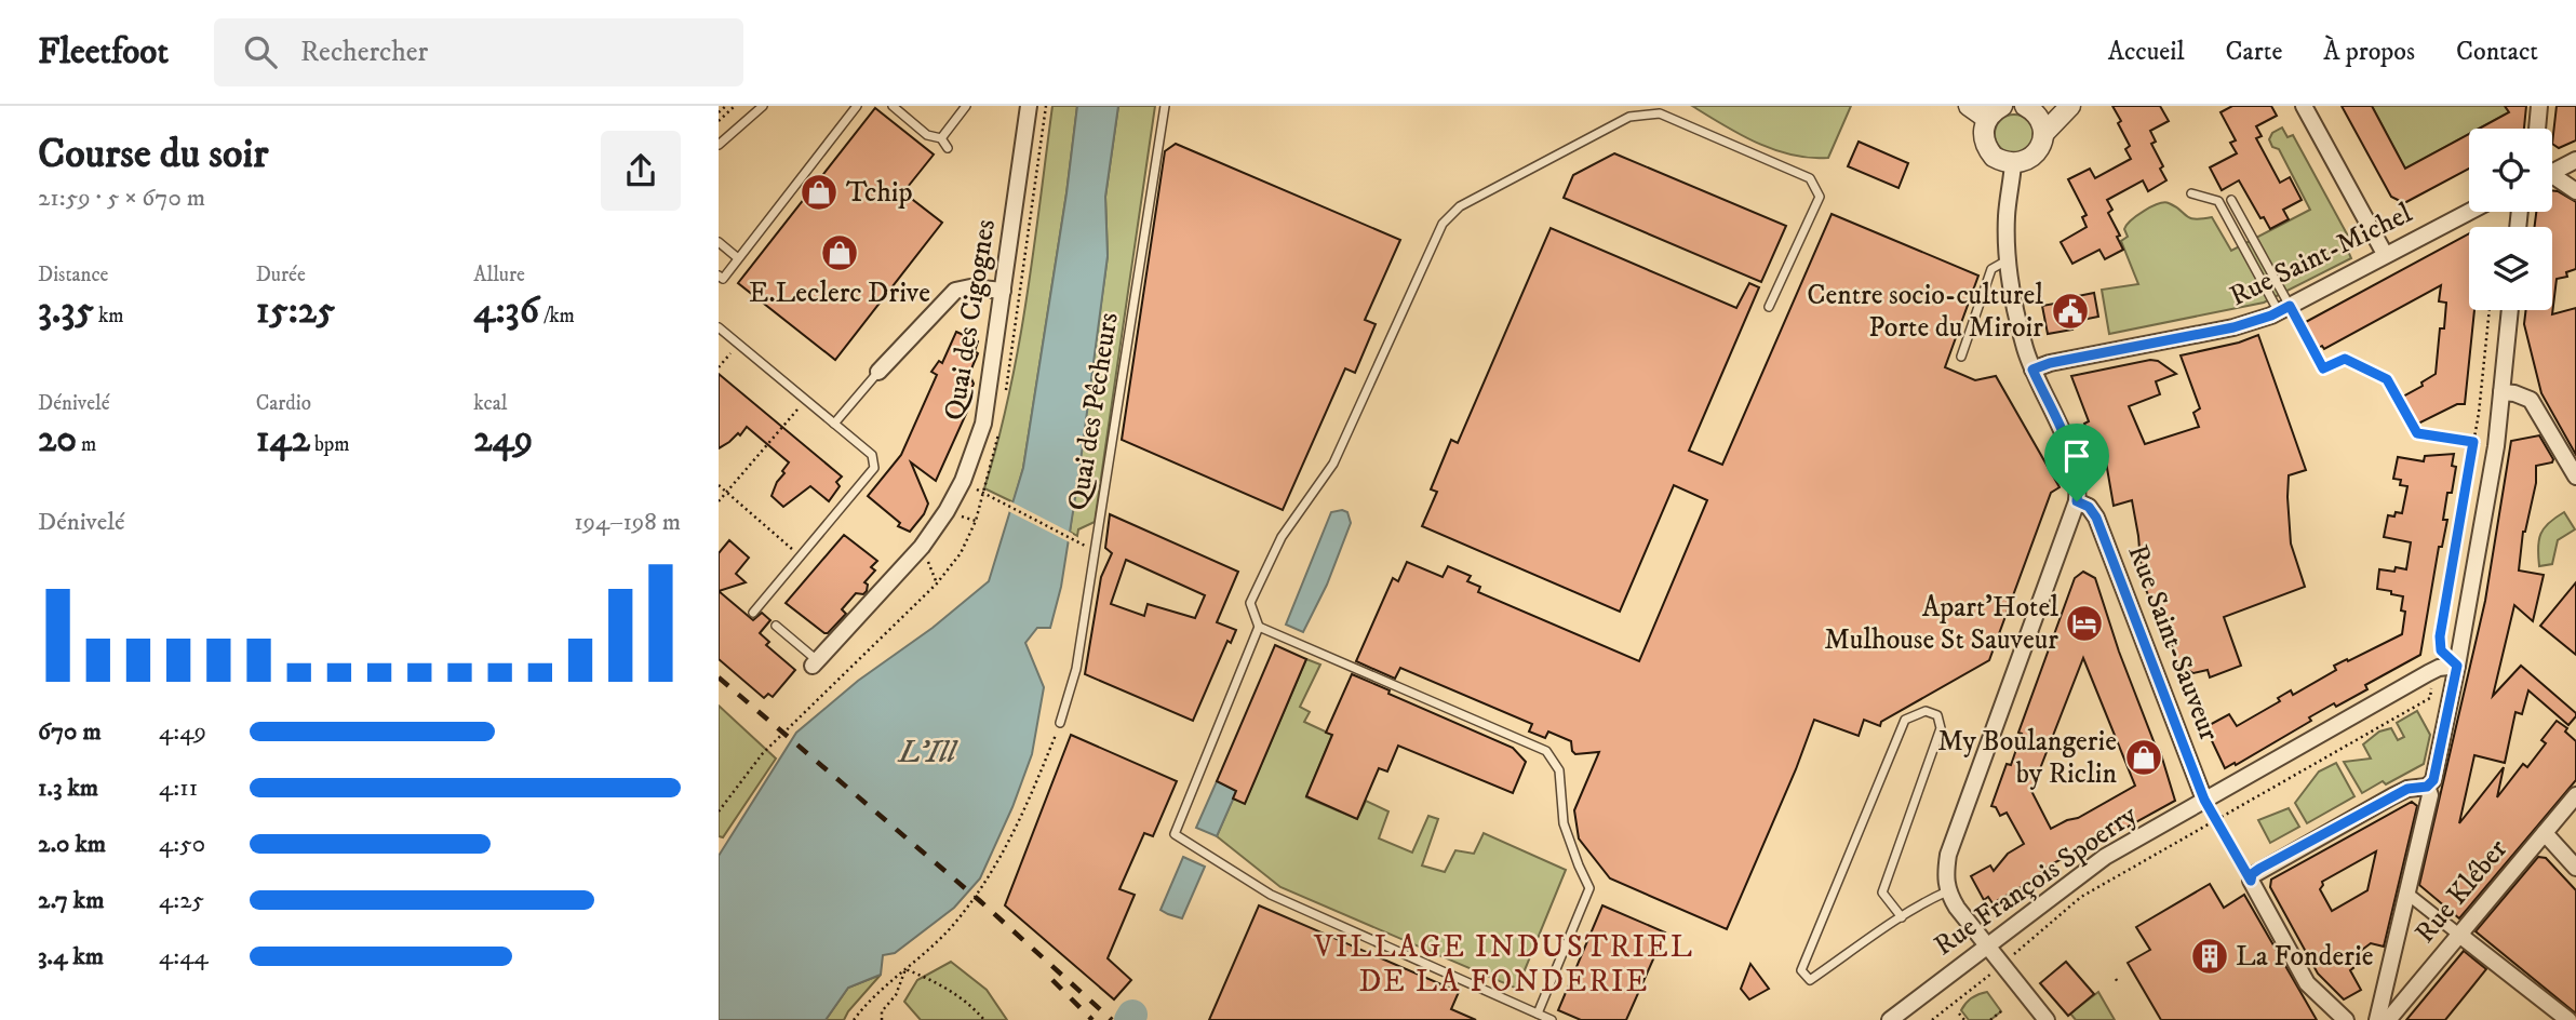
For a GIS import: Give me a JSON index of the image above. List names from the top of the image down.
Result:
{
  "streets": {
    "street": [
      "Rue Saint-Michel",
      "Quai des Cigognes",
      "Rue Saint-Sauveur",
      "Rue François Spoerry",
      "Rue Kléber"
    ],
    "lane": ["Quai des Pêcheurs"]
  },
  "crossings": [
    ["Rue Saint-Sauveur", "Rue François Spoerry"]
  ],
  "districts": ["VILLAGE INDUSTRIEL DE LA FONDERIE"],
  "water": ["L'Ill"],
  "places": {
    "shop": ["Tchip", "E.Leclerc Drive", "My Boulangerie by Riclin"],
    "public building": ["Centre socio-culturel Porte du Miroir"],
    "hotel": ["Apart'Hotel Mulhouse St Sauveur"],
    "building": ["La Fonderie"]
  },
  "page": {
    "header": "Fleetfoot",
    "search": "Rechercher",
    "nav": [
      "Accueil",
      "Carte",
      "À propos",
      "Contact"
    ],
    "heading": ["Course du soir", "21:59 · 5 × 670 m"],
    "stats": [
      ["Distance", "3.35 km"],
      ["Durée", "15:25"],
      ["Allure", "4:36 /km"],
      ["Dénivelé", "20 m"],
      ["Cardio", "142 bpm"],
      ["kcal", "249"]
    ],
    "chart": ["Dénivelé", "194–198 m"],
    "list": [
      {
        "name": "670 m",
        "note": "4:49"
      },
      {
        "name": "1.3 km",
        "note": "4:11"
      },
      {
        "name": "2.0 km",
        "note": "4:50"
      },
      {
        "name": "2.7 km",
        "note": "4:25"
      },
      {
        "name": "3.4 km",
        "note": "4:44"
      }
    ]
  }
}
